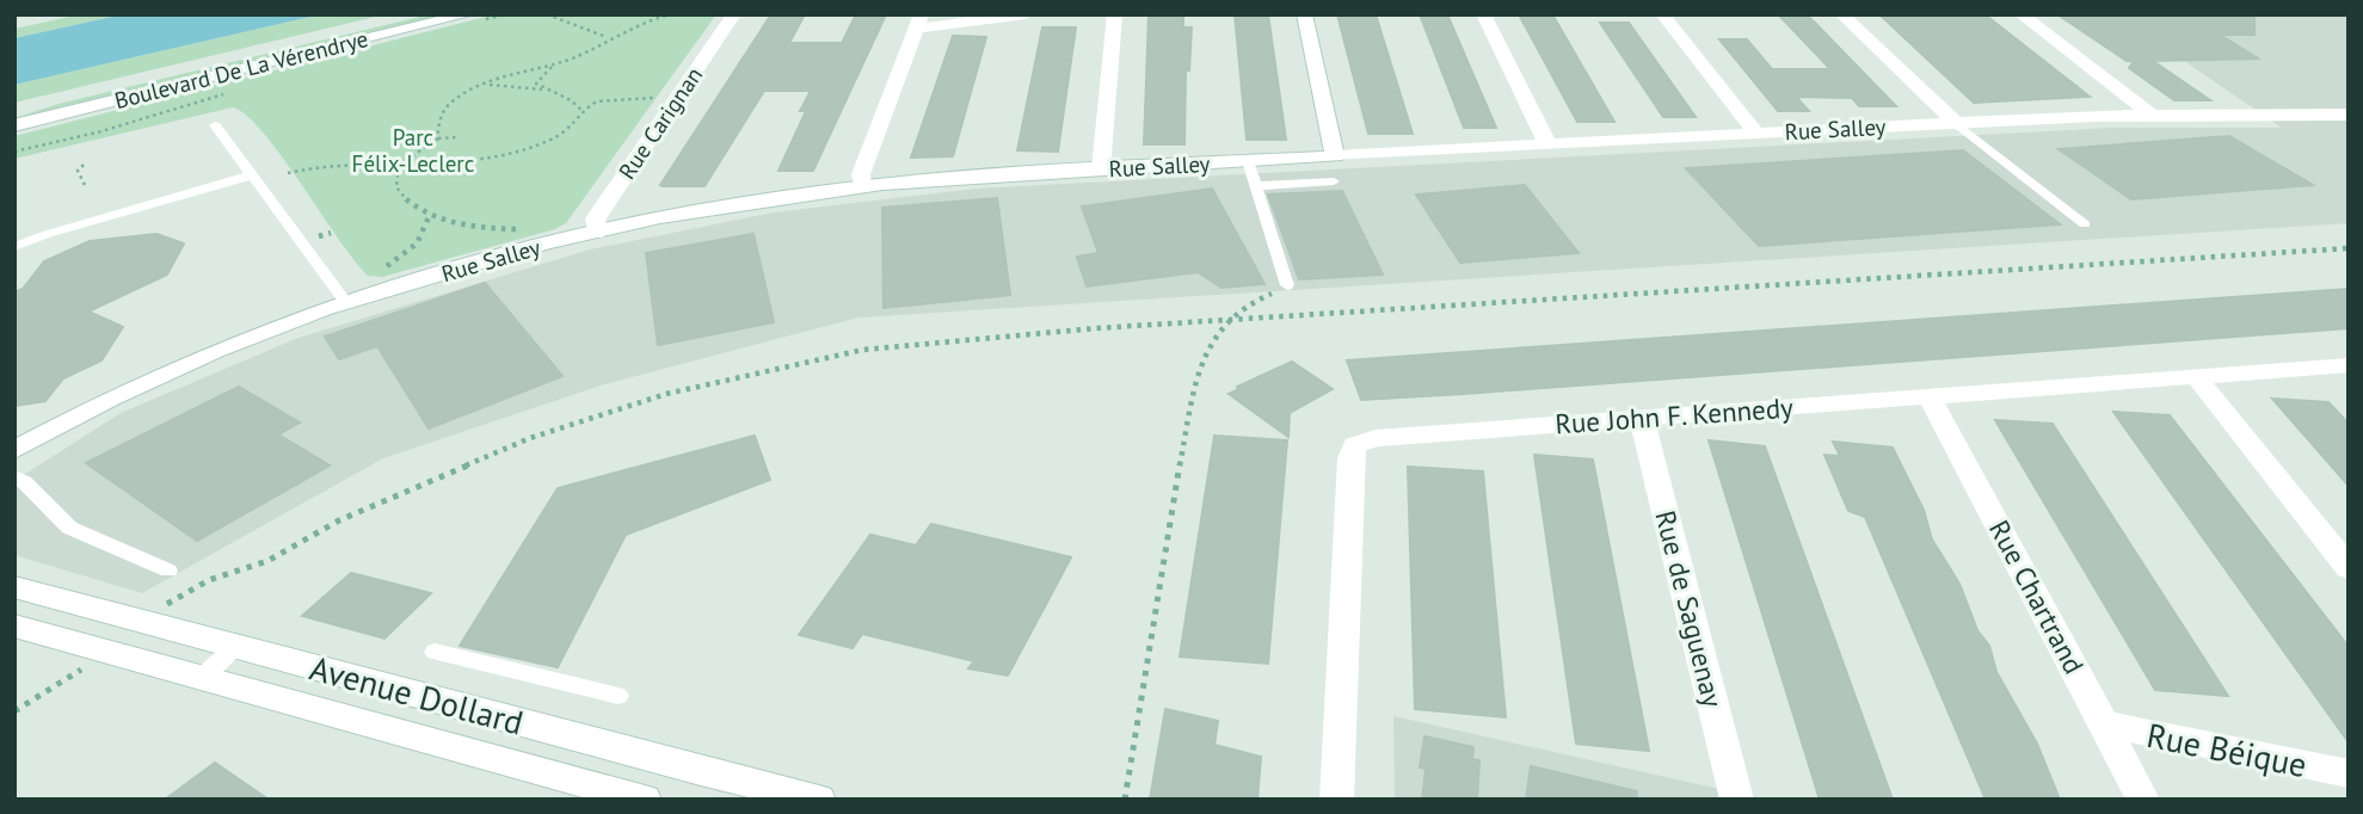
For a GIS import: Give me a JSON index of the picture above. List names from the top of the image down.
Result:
{
  "streets": {
    "street": [
      "Boulevard De La Vérendrye",
      "Rue Carignan",
      "Rue Salley",
      "Rue John F. Kennedy",
      "Rue Chartrand",
      "Rue de Saguenay",
      "Avenue Dollard",
      "Rue Béique"
    ]
  },
  "crossings": [
    ["Rue Carignan", "Rue Salley"],
    ["Rue John F. Kennedy", "Rue Chartrand"],
    ["Rue John F. Kennedy", "Rue de Saguenay"],
    ["Rue Chartrand", "Rue Béique"]
  ],
  "parks": ["Parc Félix-Leclerc"]
}
